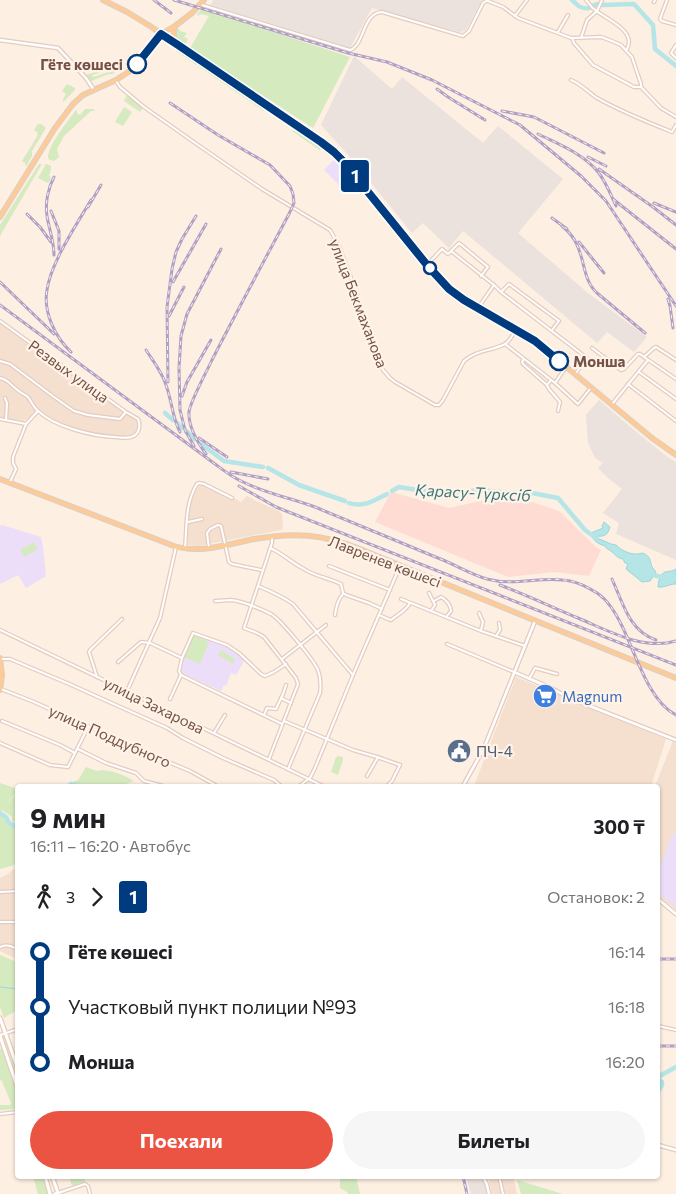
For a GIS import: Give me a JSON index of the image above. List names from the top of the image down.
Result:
{
  "streets": {
    "main road": ["Лавренев көшесі"],
    "street": [
      "улица Бекмаханова",
      "Резвых улица",
      "улица Захарова",
      "улица Поддубного"
    ]
  },
  "water": ["Қарасу-Түрксіб"],
  "places": {
    "other": ["Гёте көшесі", "Монша"],
    "supermarket": ["Magnum"],
    "public building": ["ПЧ-4"]
  },
  "lines": ["bus line 1"],
  "page": {
    "on_map": "1",
    "heading": ["9 мин", "16:11 – 16:20 · Автобус", "300 ₸"],
    "legs": ["3", "1", "Остановок: 2"],
    "list": [
      {
        "name": "Гёте көшесі",
        "value": "16:14"
      },
      {
        "name": "Участковый пункт полиции №93",
        "value": "16:18"
      },
      {
        "name": "Монша",
        "value": "16:20"
      }
    ],
    "buttons": ["Поехали", "Билеты"]
  }
}
